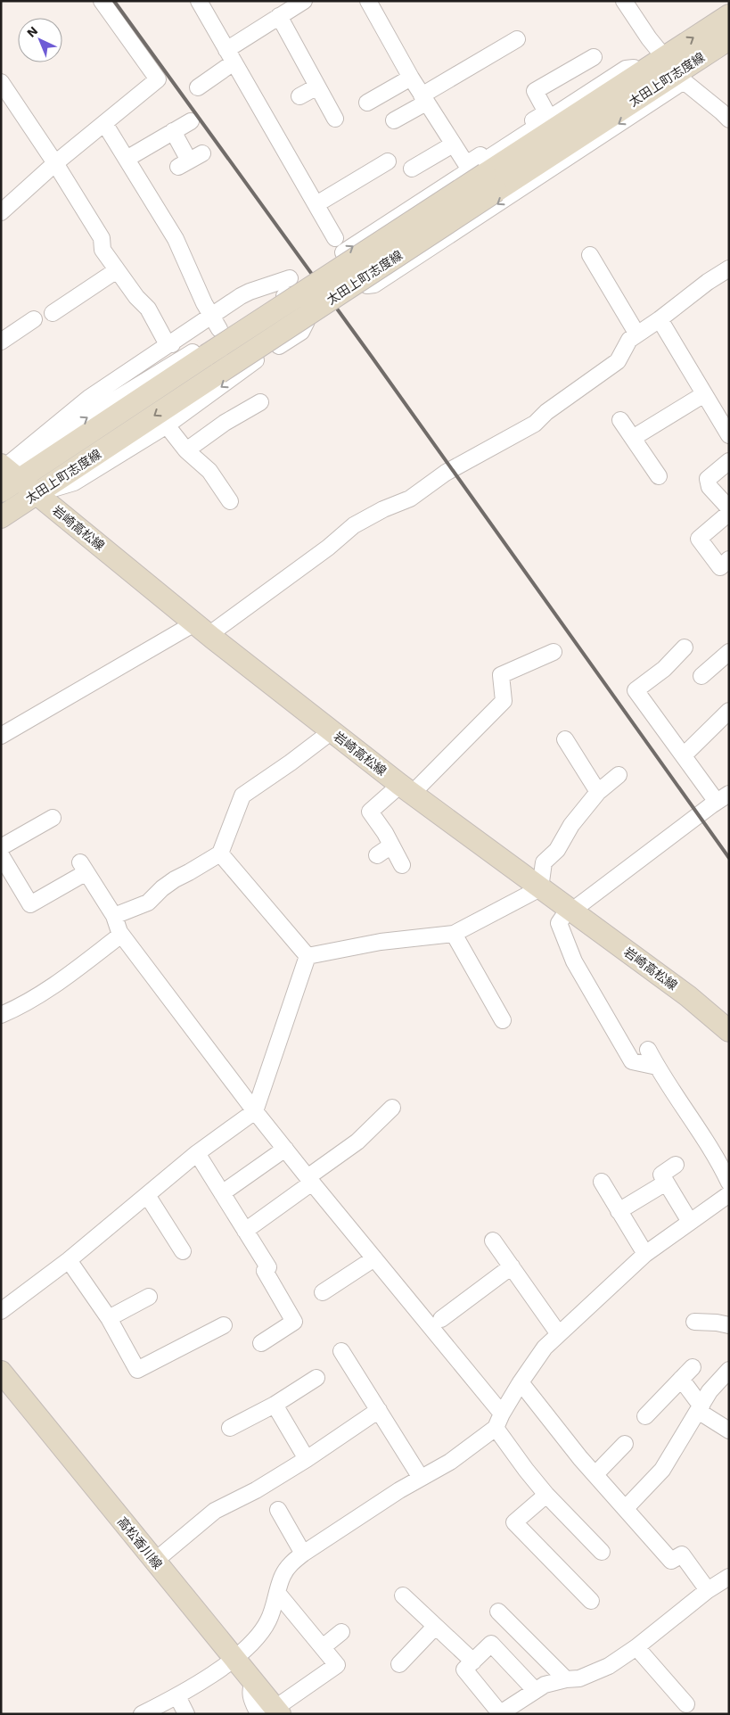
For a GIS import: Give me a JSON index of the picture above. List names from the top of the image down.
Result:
{
  "streets": {
    "main road": ["太田上町志度線", "岩崎高松線", "高松香川線"]
  },
  "crossings": [
    ["太田上町志度線", "岩崎高松線"]
  ],
  "north": "top left"
}
